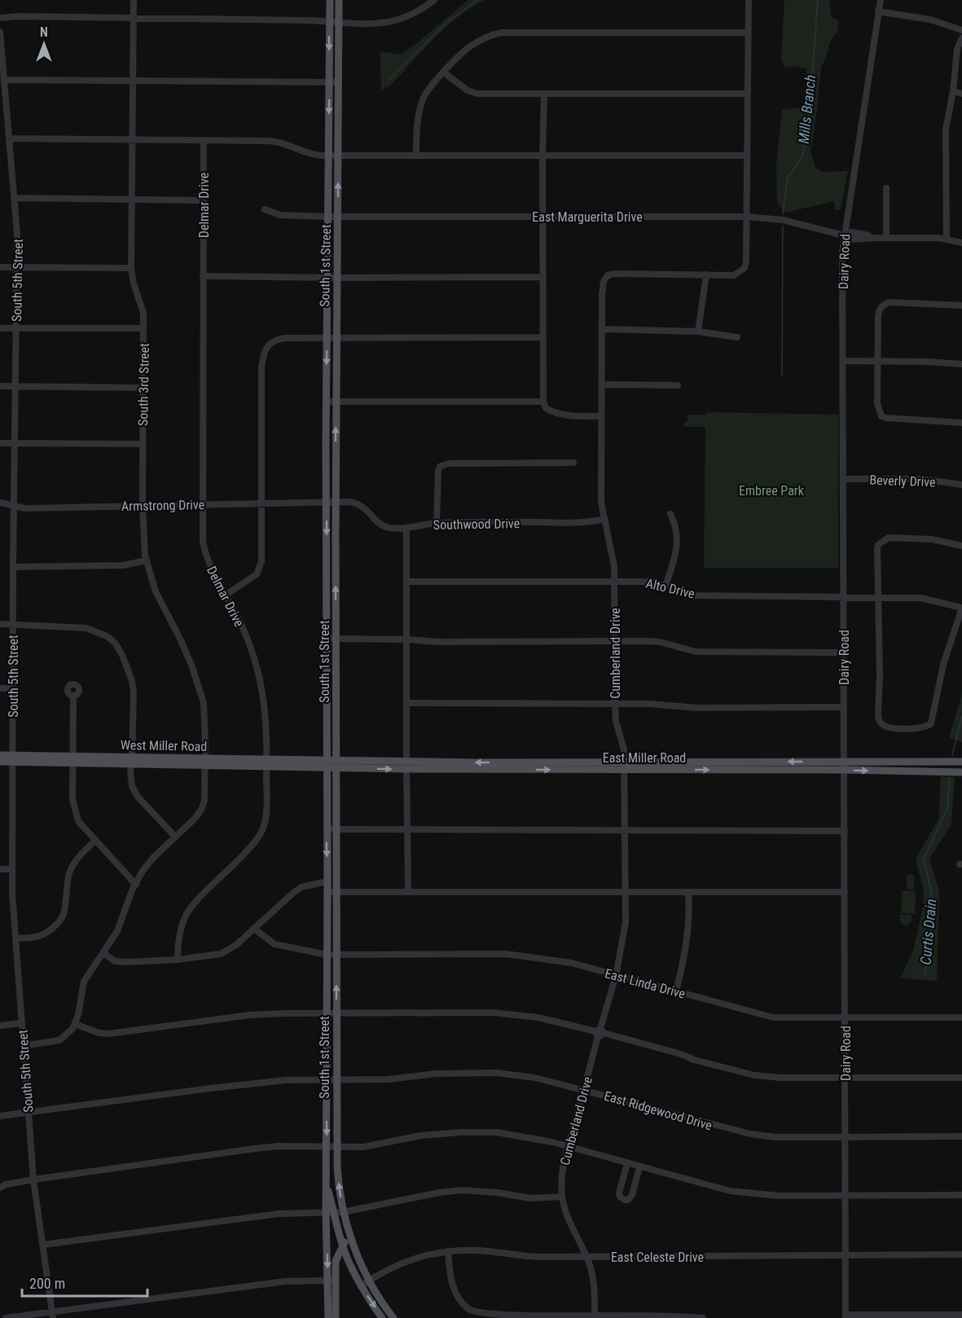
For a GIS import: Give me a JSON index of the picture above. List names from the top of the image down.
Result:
{
  "streets": {
    "main road": ["South 1st Street", "West Miller Road", "East Miller Road"],
    "street": [
      "Delmar Drive",
      "East Marguerita Drive",
      "Dairy Road",
      "South 5th Street",
      "South 3rd Street",
      "Beverly Drive",
      "Armstrong Drive",
      "Southwood Drive",
      "Alto Drive",
      "Cumberland Drive",
      "East Linda Drive",
      "East Ridgewood Drive",
      "East Celeste Drive"
    ]
  },
  "crossings": [
    ["Delmar Drive", "Armstrong Drive"],
    ["Delmar Drive", "West Miller Road"],
    ["East Marguerita Drive", "Dairy Road"],
    ["East Marguerita Drive", "South 1st Street"],
    ["Dairy Road", "Beverly Drive"],
    ["Dairy Road", "Alto Drive"],
    ["Dairy Road", "East Miller Road"],
    ["Dairy Road", "East Linda Drive"],
    ["Dairy Road", "East Ridgewood Drive"],
    ["Dairy Road", "East Celeste Drive"],
    ["South 1st Street", "Armstrong Drive"],
    ["South 1st Street", "Southwood Drive"],
    ["South 1st Street", "West Miller Road"],
    ["South 1st Street", "East Miller Road"],
    ["South 1st Street", "East Linda Drive"],
    ["South 1st Street", "East Ridgewood Drive"],
    ["South 5th Street", "Armstrong Drive"],
    ["South 5th Street", "West Miller Road"],
    ["South 5th Street", "East Ridgewood Drive"],
    ["South 3rd Street", "Armstrong Drive"],
    ["South 3rd Street", "West Miller Road"],
    ["Armstrong Drive", "Southwood Drive"],
    ["Southwood Drive", "Cumberland Drive"],
    ["Alto Drive", "Cumberland Drive"],
    ["Cumberland Drive", "East Miller Road"],
    ["Cumberland Drive", "East Linda Drive"],
    ["Cumberland Drive", "East Ridgewood Drive"],
    ["Cumberland Drive", "East Celeste Drive"],
    ["West Miller Road", "East Miller Road"]
  ],
  "water": ["Mills Branch", "Curtis Drain"],
  "parks": ["Embree Park"],
  "scale_bar": "200 m",
  "north": "top"
}
